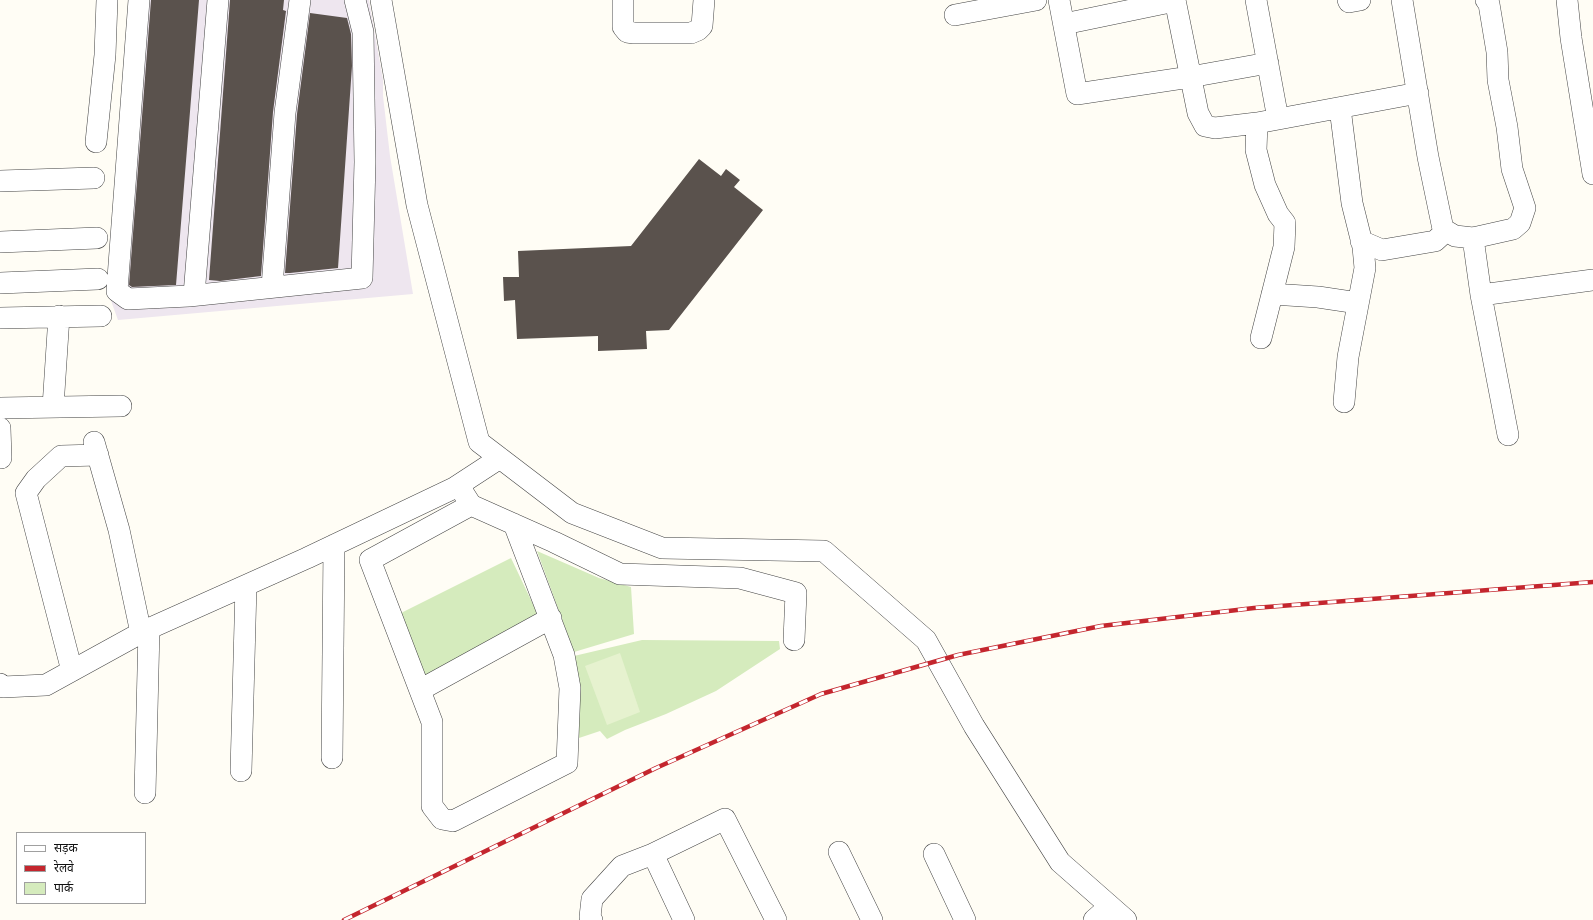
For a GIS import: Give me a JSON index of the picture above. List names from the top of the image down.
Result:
{
  "legend": ["सड़क", "रेलवे", "पार्क"]
}
